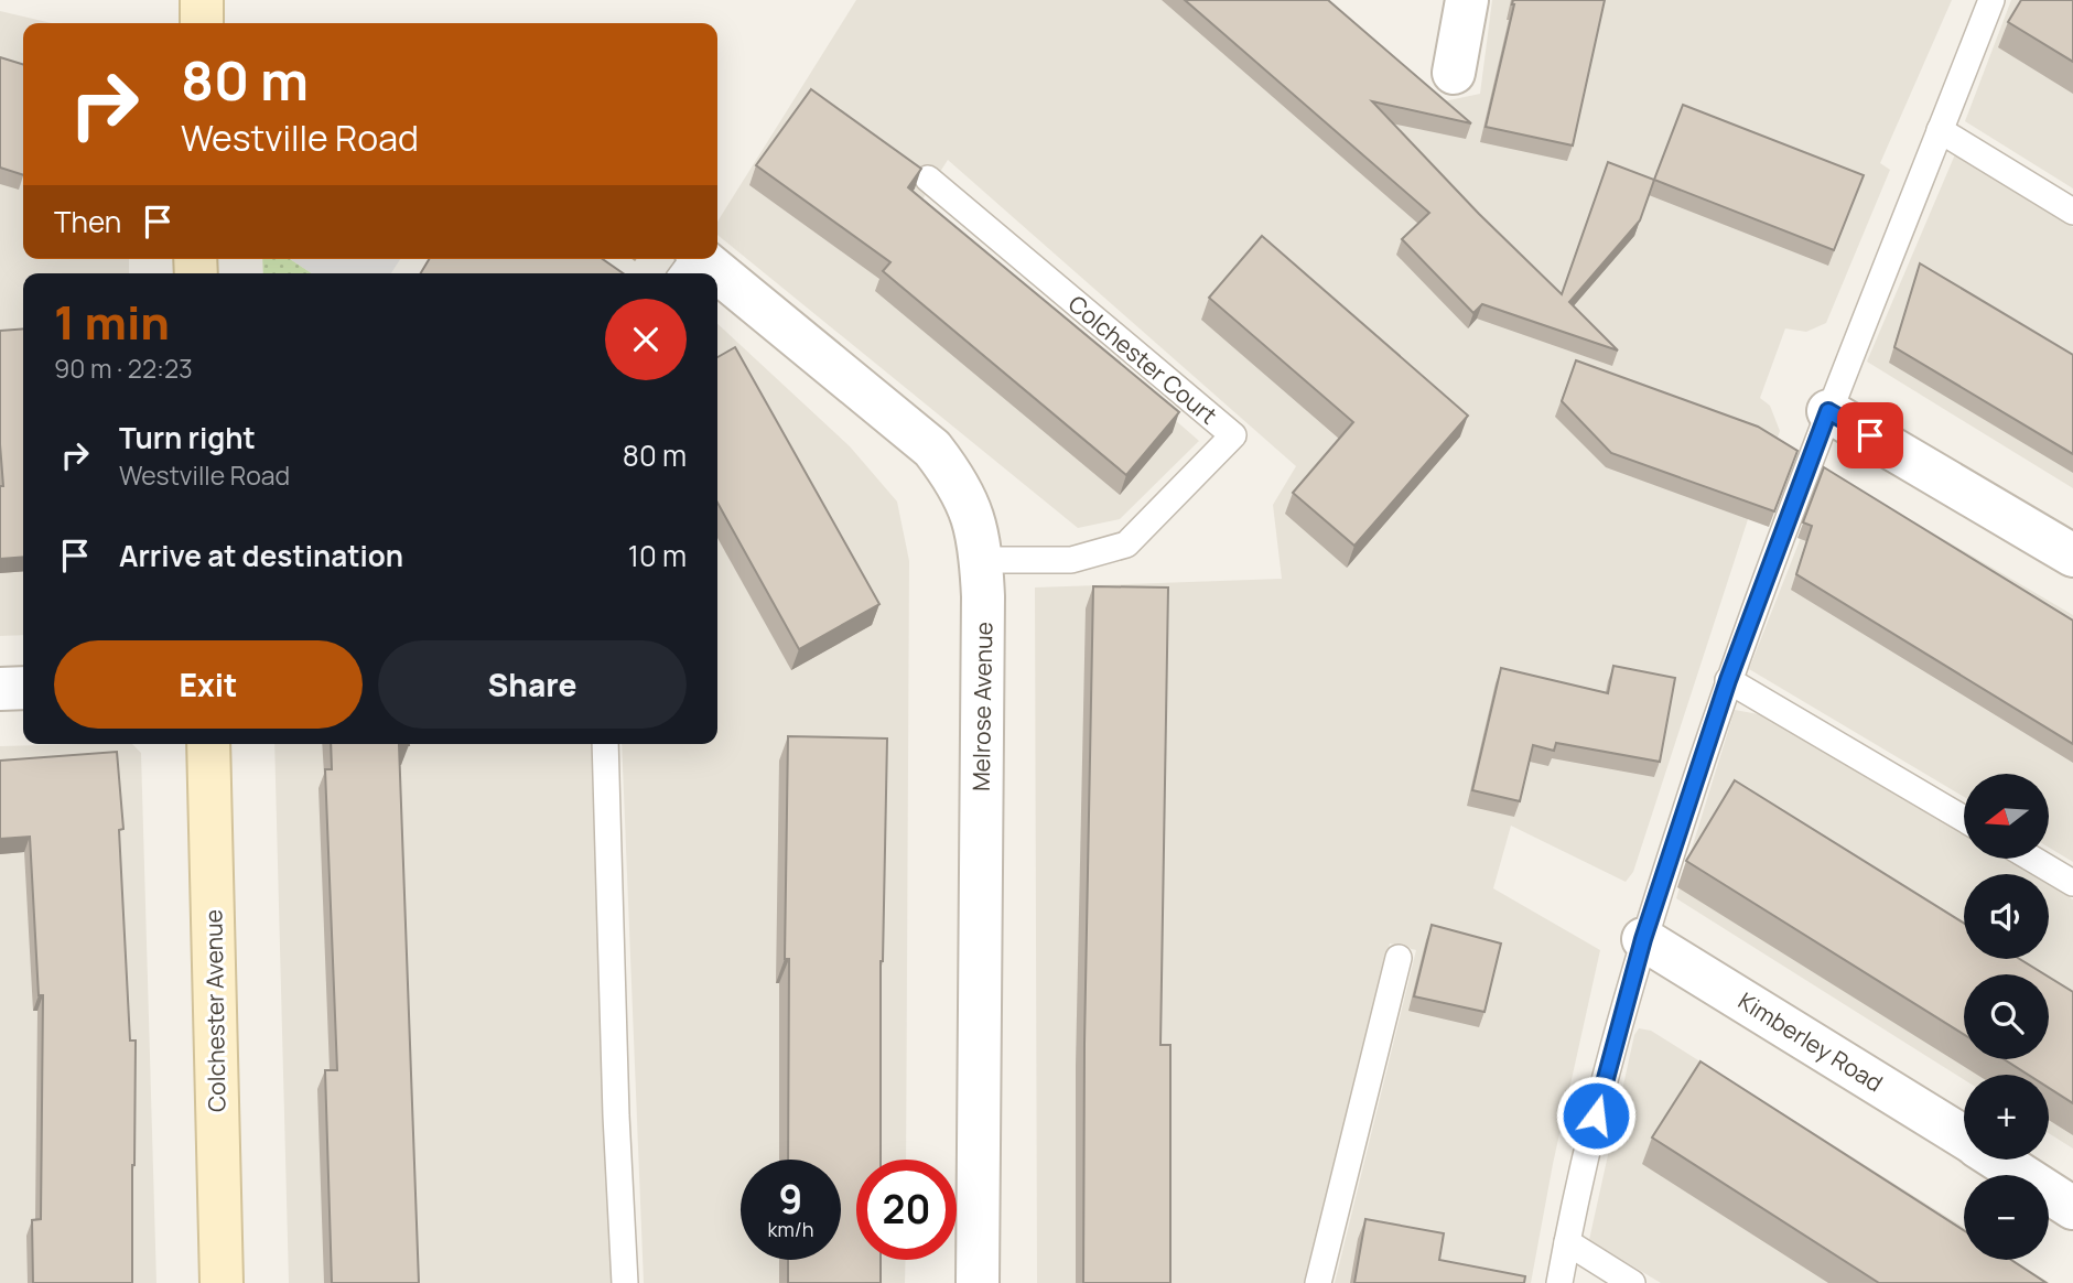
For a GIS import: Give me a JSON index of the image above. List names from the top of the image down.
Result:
{
  "streets": {
    "street": ["Melrose Avenue", "Colchester Avenue", "Kimberley Road"],
    "lane": ["Colchester Court"]
  },
  "crossings": [
    ["Colchester Court", "Melrose Avenue"]
  ],
  "north": "left",
  "page": {
    "turn": ["80 m", "Westville Road"],
    "then": "Then",
    "heading": ["1 min", "90 m · 22:23"],
    "list": [
      {
        "name": "Turn right",
        "note": "Westville Road",
        "value": "80 m"
      },
      {
        "name": "Arrive at destination",
        "value": "10 m"
      }
    ],
    "buttons": ["Exit", "Share"],
    "map_buttons": ["+", "−"],
    "speed": "9 km/h",
    "limit": "20"
  }
}
